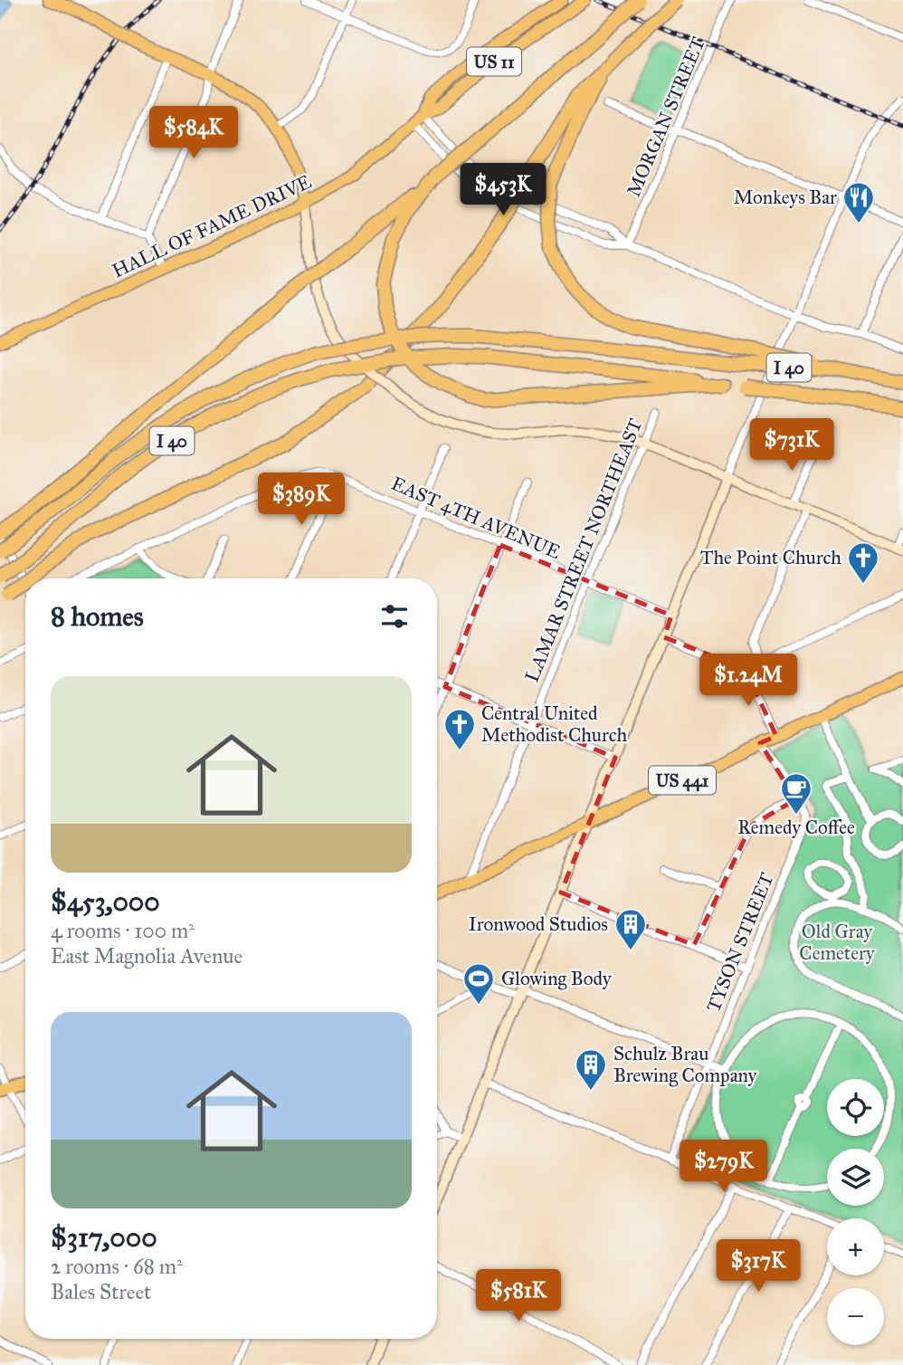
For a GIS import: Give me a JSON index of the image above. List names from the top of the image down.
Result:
{
  "streets": {
    "highway": ["I 40"],
    "main road": ["US 11", "HALL OF FAME DRIVE", "US 441"],
    "street": [
      "MORGAN STREET",
      "EAST 4TH AVENUE",
      "LAMAR STREET NORTHEAST",
      "TYSON STREET"
    ]
  },
  "crossings": [
    ["EAST 4TH AVENUE", "LAMAR STREET NORTHEAST"],
    ["LAMAR STREET NORTHEAST", "US 441"],
    ["US 441", "TYSON STREET"]
  ],
  "parks": ["Old Gray Cemetery"],
  "places": {
    "restaurant": ["Monkeys Bar"],
    "church": ["The Point Church", "Central United Methodist Church"],
    "cafe": ["Remedy Coffee"],
    "building": ["Ironwood Studios", "Schulz Brau Brewing Company"],
    "sports": ["Glowing Body"]
  },
  "page": {
    "price": [
      "$584K",
      "$453K",
      "$731K",
      "$389K",
      "$1.24M",
      "$279K",
      "$317K",
      "$581K"
    ],
    "heading": "8 homes",
    "list": [
      {
        "name": "$453,000",
        "note": "4 rooms · 100 m² · East Magnolia Avenue"
      },
      {
        "name": "$317,000",
        "note": "2 rooms · 68 m² · Bales Street"
      }
    ],
    "map_buttons": ["+", "−"]
  }
}
